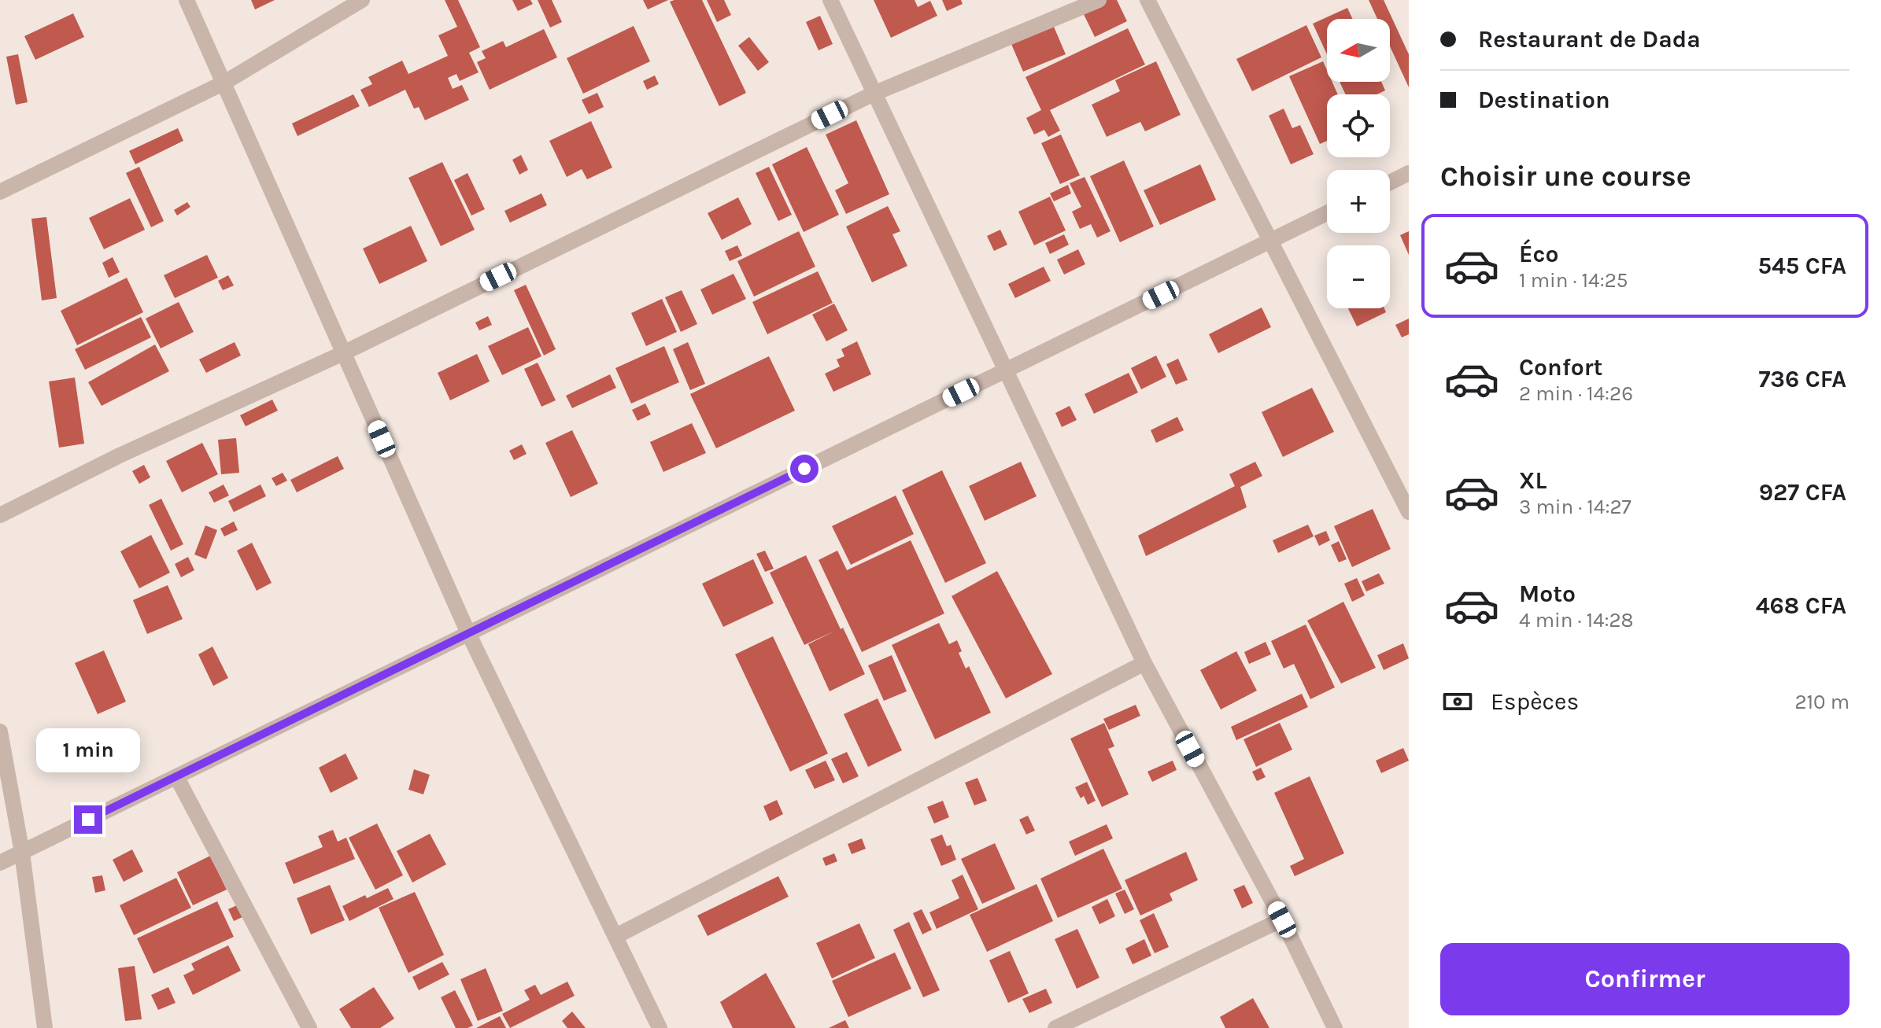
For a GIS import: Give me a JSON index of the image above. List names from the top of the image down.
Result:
{
  "north": "left",
  "page": {
    "banner": ["Restaurant de Dada", "Destination"],
    "map_buttons": ["+", "−"],
    "heading": "Choisir une course",
    "list": [
      {
        "name": "Éco",
        "note": "1 min · 14:25",
        "value": "545 CFA"
      },
      {
        "name": "Confort",
        "note": "2 min · 14:26",
        "value": "736 CFA"
      },
      {
        "name": "XL",
        "note": "3 min · 14:27",
        "value": "927 CFA"
      },
      {
        "name": "Moto",
        "note": "4 min · 14:28",
        "value": "468 CFA"
      }
    ],
    "pay": ["Espèces", "210 m"],
    "bubble": "1 min",
    "buttons": "Confirmer"
  }
}
